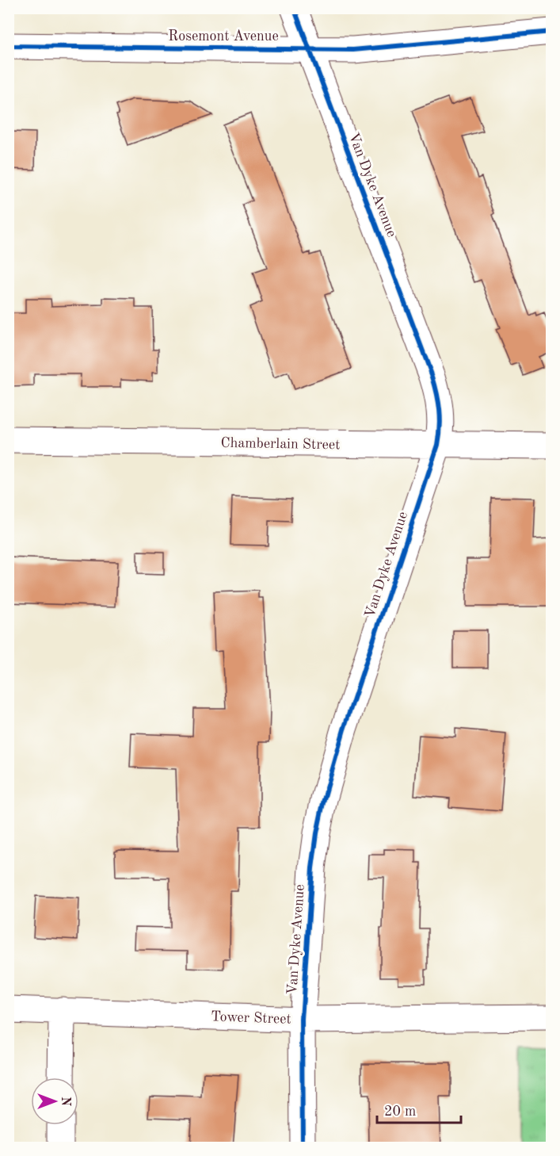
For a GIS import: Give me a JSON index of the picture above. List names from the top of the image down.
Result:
{
  "streets": {
    "street": [
      "Rosemont Avenue",
      "Van Dyke Avenue",
      "Chamberlain Street",
      "Tower Street"
    ]
  },
  "crossings": [
    ["Rosemont Avenue", "Van Dyke Avenue"],
    ["Van Dyke Avenue", "Chamberlain Street"],
    ["Van Dyke Avenue", "Tower Street"]
  ],
  "scale_bar": "20 m",
  "north": "right"
}
